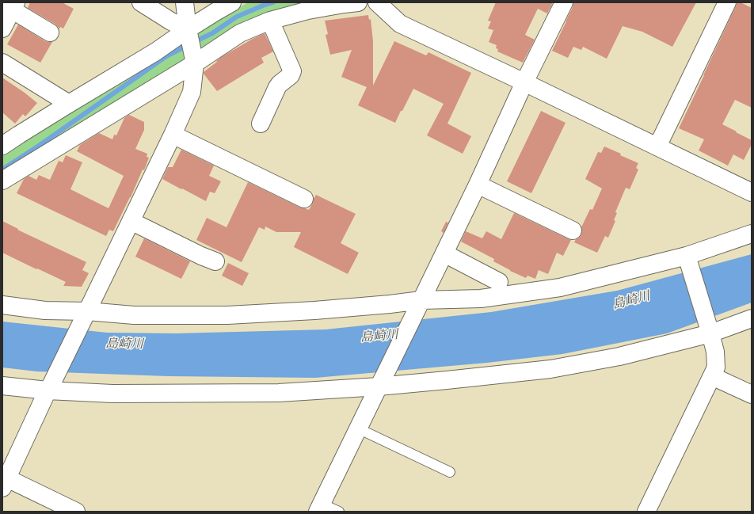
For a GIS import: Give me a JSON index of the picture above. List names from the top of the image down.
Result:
{
  "water": ["島崎川"]
}
